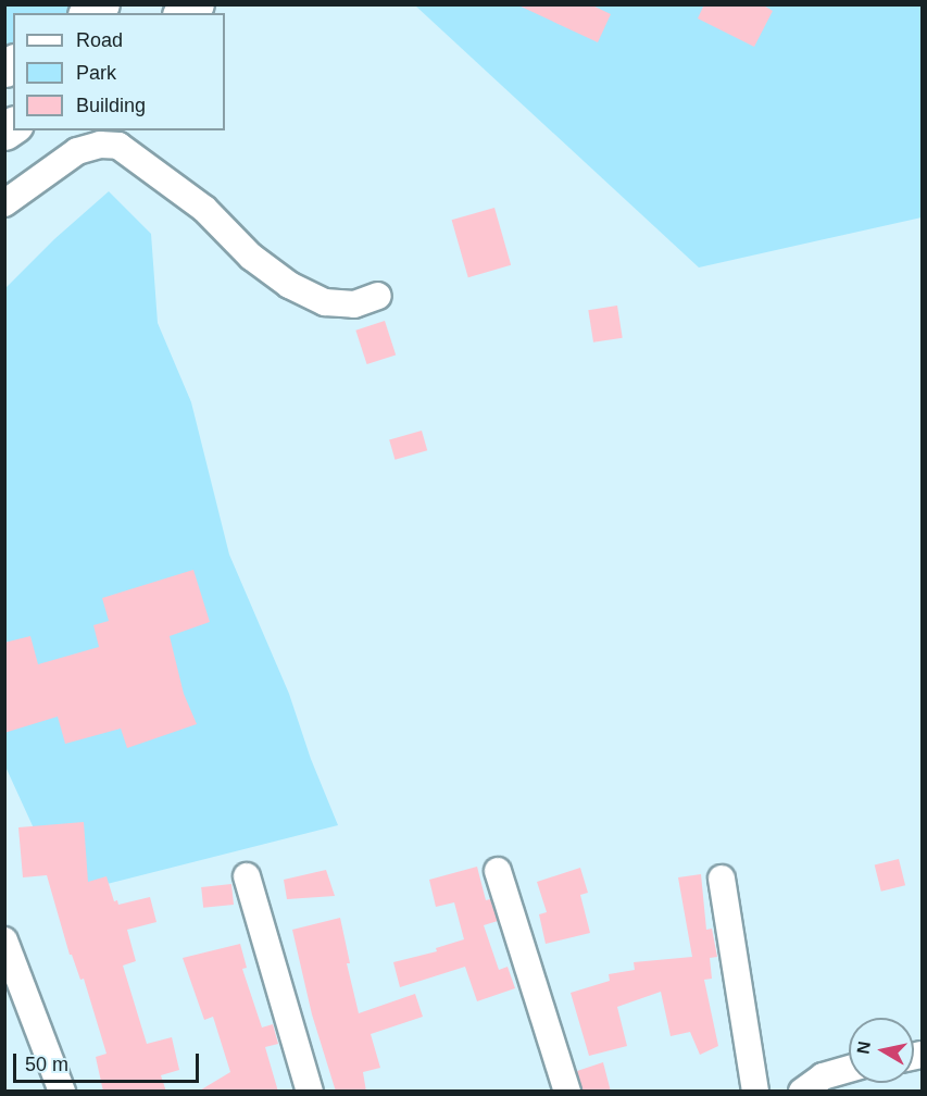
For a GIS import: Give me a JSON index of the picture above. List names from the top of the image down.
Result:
{
  "legend": ["Road", "Park", "Building"],
  "scale_bar": "50 m",
  "north": "left"
}
